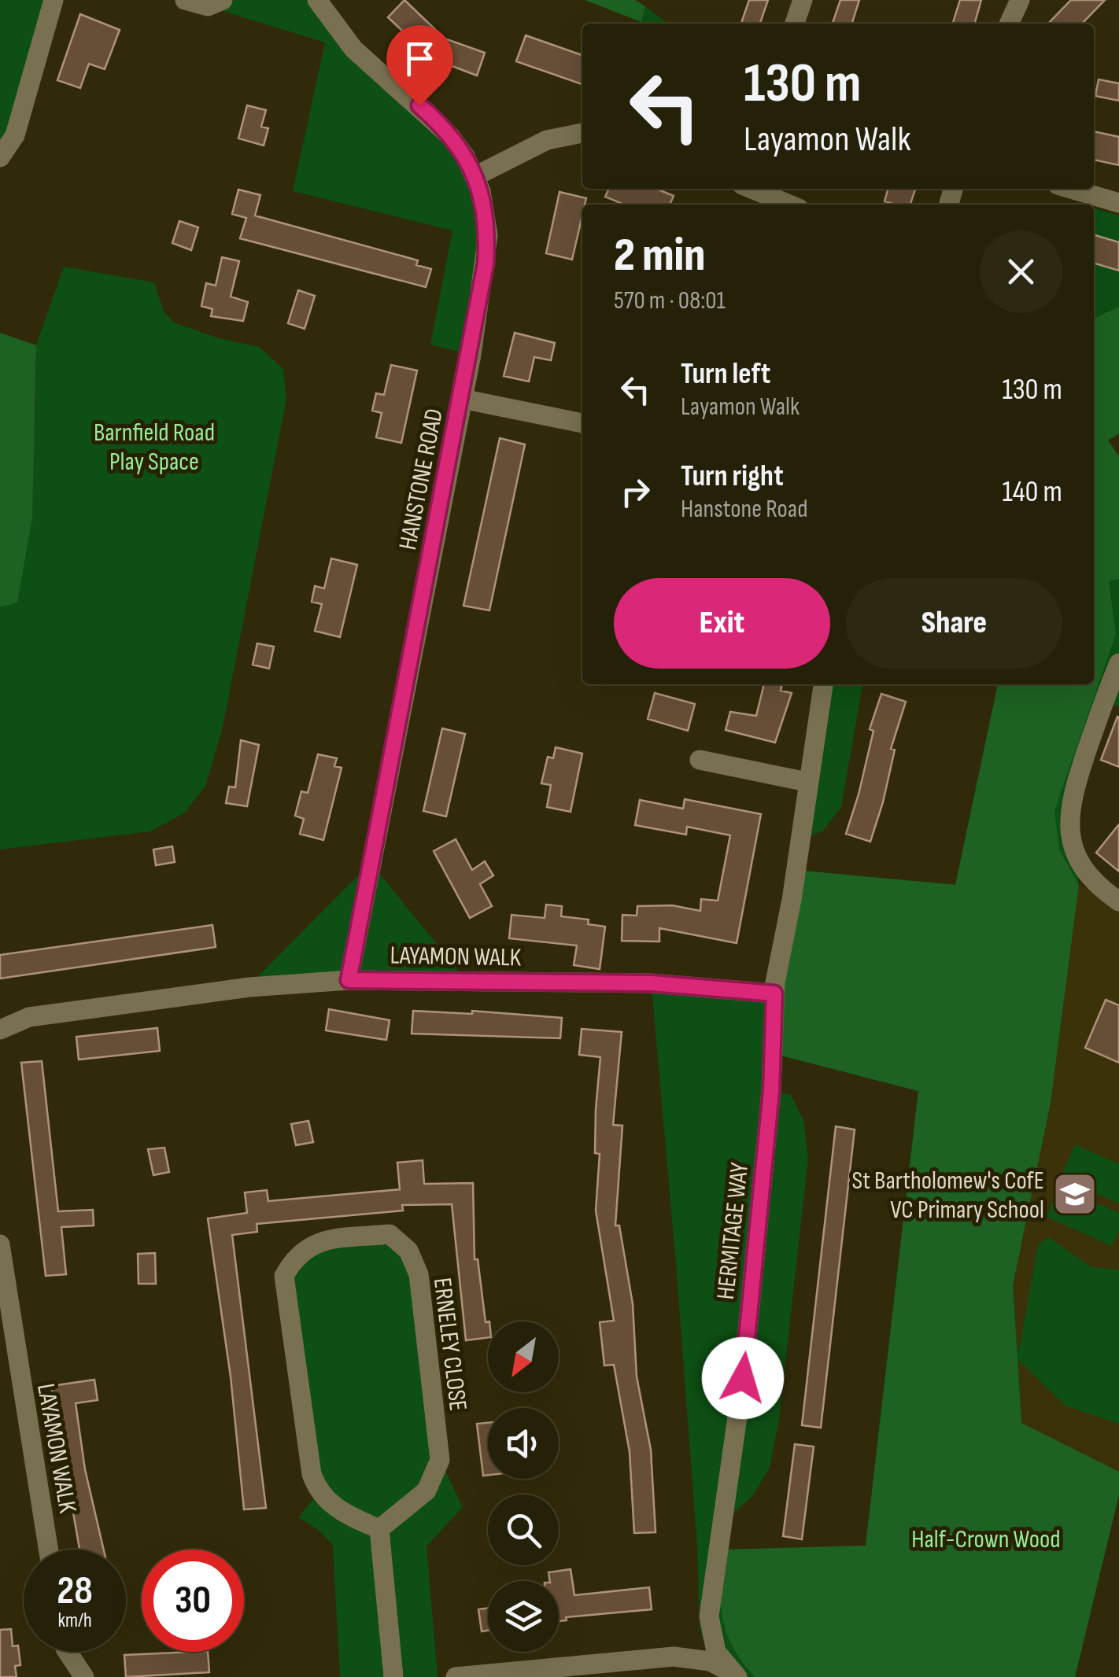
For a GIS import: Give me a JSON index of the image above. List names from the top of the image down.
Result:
{
  "streets": {
    "street": [
      "HANSTONE ROAD",
      "LAYAMON WALK",
      "HERMITAGE WAY",
      "ERNELEY CLOSE"
    ]
  },
  "crossings": [
    ["HANSTONE ROAD", "LAYAMON WALK"],
    ["LAYAMON WALK", "HERMITAGE WAY"]
  ],
  "parks": ["Barnfield Road Play Space", "Half-Crown Wood"],
  "places": {
    "school or university": ["St Bartholomew's CofE VC Primary School"]
  },
  "north": "bottom left",
  "page": {
    "turn": ["130 m", "Layamon Walk"],
    "heading": ["2 min", "570 m · 08:01"],
    "list": [
      {
        "name": "Turn left",
        "note": "Layamon Walk",
        "value": "130 m"
      },
      {
        "name": "Turn right",
        "note": "Hanstone Road",
        "value": "140 m"
      }
    ],
    "buttons": ["Exit", "Share"],
    "speed": "28 km/h",
    "limit": "30"
  }
}
